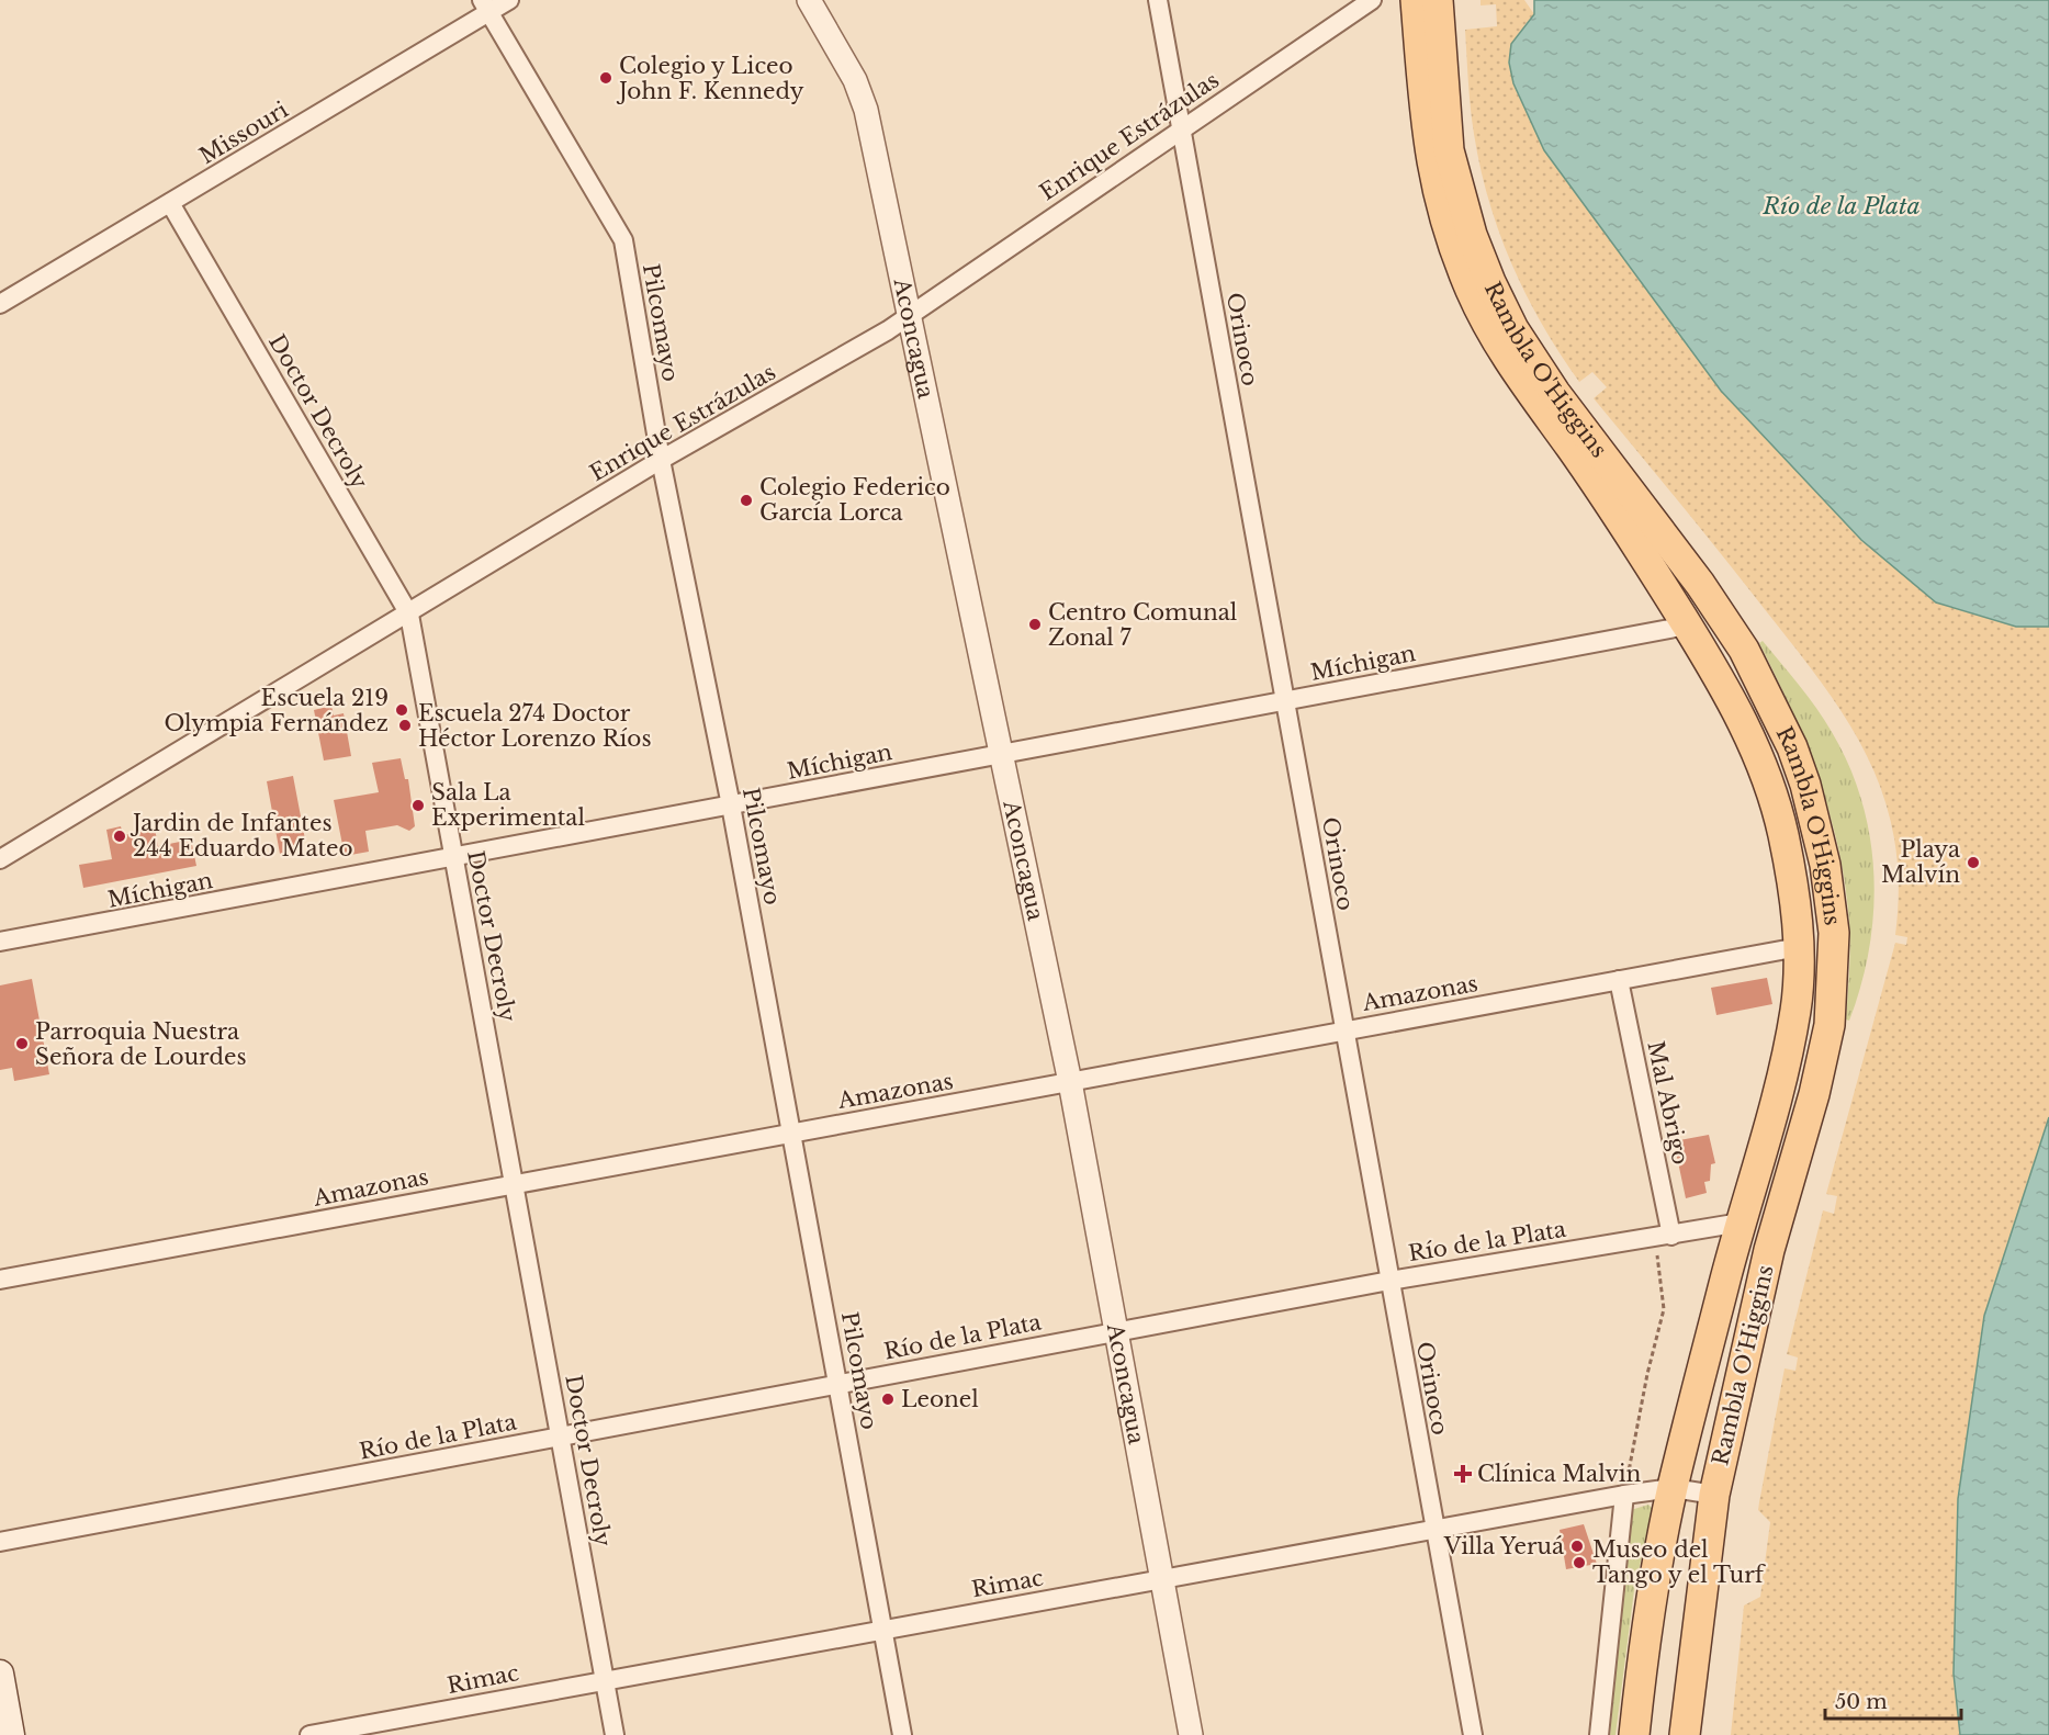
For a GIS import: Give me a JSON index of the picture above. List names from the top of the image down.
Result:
{
  "streets": {
    "main road": ["Rambla O'Higgins"],
    "street": [
      "Missouri",
      "Enrique Estrázulas",
      "Pilcomayo",
      "Aconcagua",
      "Orinoco",
      "Doctor Decroly",
      "Míchigan",
      "Amazonas",
      "Mal Abrigo",
      "Río de la Plata",
      "Rimac"
    ]
  },
  "crossings": [
    ["Missouri", "Pilcomayo"],
    ["Missouri", "Doctor Decroly"],
    ["Enrique Estrázulas", "Pilcomayo"],
    ["Enrique Estrázulas", "Aconcagua"],
    ["Enrique Estrázulas", "Orinoco"],
    ["Enrique Estrázulas", "Doctor Decroly"],
    ["Pilcomayo", "Míchigan"],
    ["Pilcomayo", "Amazonas"],
    ["Pilcomayo", "Río de la Plata"],
    ["Pilcomayo", "Rimac"],
    ["Aconcagua", "Míchigan"],
    ["Aconcagua", "Amazonas"],
    ["Aconcagua", "Río de la Plata"],
    ["Aconcagua", "Rimac"],
    ["Orinoco", "Míchigan"],
    ["Orinoco", "Amazonas"],
    ["Orinoco", "Río de la Plata"],
    ["Orinoco", "Rimac"],
    ["Rambla O'Higgins", "Míchigan"],
    ["Rambla O'Higgins", "Amazonas"],
    ["Rambla O'Higgins", "Río de la Plata"],
    ["Rambla O'Higgins", "Rimac"],
    ["Doctor Decroly", "Míchigan"],
    ["Doctor Decroly", "Amazonas"],
    ["Doctor Decroly", "Río de la Plata"],
    ["Doctor Decroly", "Rimac"],
    ["Amazonas", "Mal Abrigo"],
    ["Mal Abrigo", "Río de la Plata"]
  ],
  "water": ["Río de la Plata"],
  "places": {
    "other": [
      "Colegio y Liceo John F. Kennedy",
      "Colegio Federico García Lorca",
      "Centro Comunal Zonal 7",
      "Escuela 219 Olympia Fernández",
      "Escuela 274 Doctor Héctor Lorenzo Ríos",
      "Sala La Experimental",
      "Jardin de Infantes 244 Eduardo Mateo",
      "Playa Malvín",
      "Parroquia Nuestra Señora de Lourdes",
      "Leonel",
      "Villa Yeruá",
      "Museo del Tango y el Turf"
    ],
    "health": ["Clínica Malvin"]
  },
  "scale_bar": "50 m"
}
